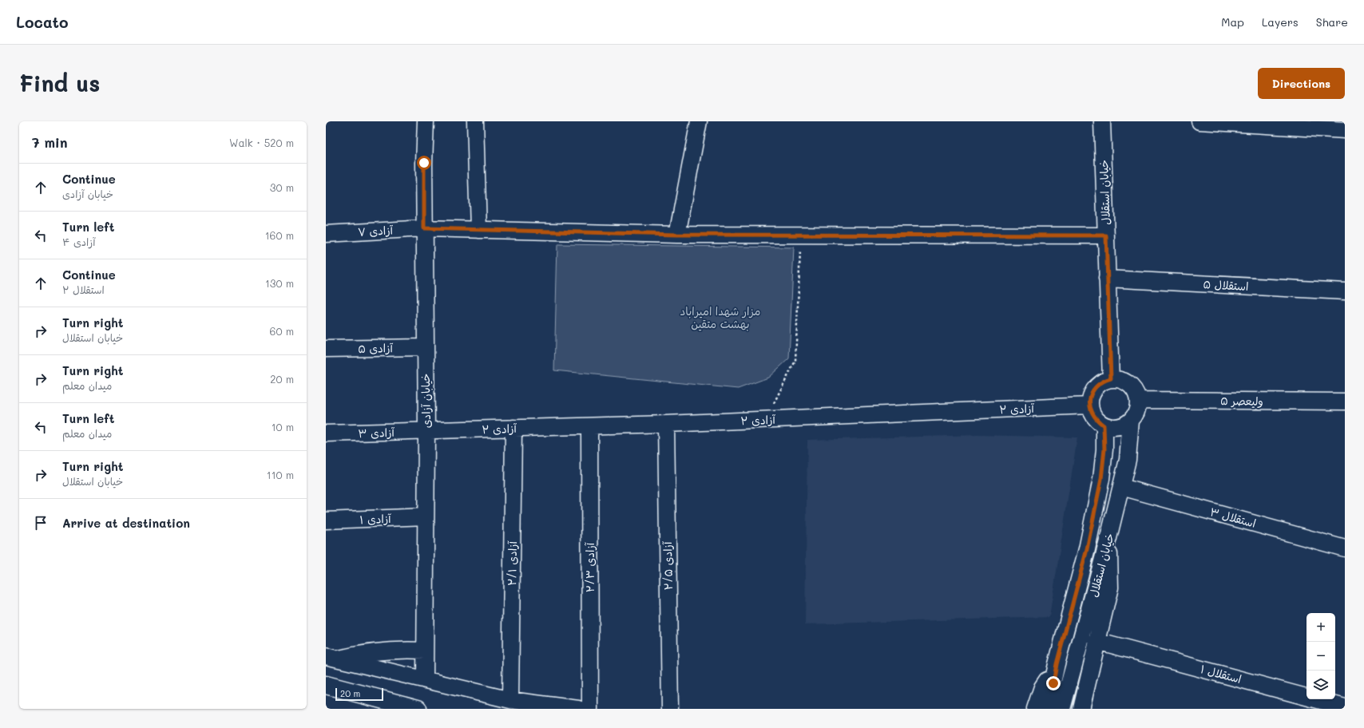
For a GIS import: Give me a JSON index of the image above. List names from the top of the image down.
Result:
{
  "streets": {
    "street": [
      "خیابان استقلال",
      "آزادی ۷",
      "استقلال ۵",
      "آزادی ۵",
      "خیابان آزادی",
      "ولیعصر ۵",
      "آزادی ۲",
      "آزادی ۳",
      "استقلال ۳",
      "آزادی ۱",
      "آزادی ۲/۱",
      "آزادی ۲/۵",
      "آزادی ۲/۳",
      "استقلال ۱"
    ]
  },
  "crossings": [
    ["خیابان استقلال", "آزادی ۷"],
    ["خیابان استقلال", "استقلال ۵"],
    ["خیابان استقلال", "ولیعصر ۵"],
    ["خیابان استقلال", "آزادی ۲"],
    ["خیابان استقلال", "استقلال ۳"],
    ["آزادی ۷", "خیابان آزادی"],
    ["آزادی ۵", "خیابان آزادی"],
    ["خیابان آزادی", "آزادی ۲"],
    ["خیابان آزادی", "آزادی ۳"],
    ["خیابان آزادی", "آزادی ۱"],
    ["ولیعصر ۵", "آزادی ۲"],
    ["آزادی ۲", "آزادی ۳"],
    ["آزادی ۲", "آزادی ۲/۱"],
    ["آزادی ۲", "آزادی ۲/۵"],
    ["آزادی ۲", "آزادی ۲/۳"]
  ],
  "parks": ["مزار شهدا امیراباد بهشت متقین"],
  "scale_bar": "20 m",
  "page": {
    "header": "Locato",
    "nav": ["Map", "Layers", "Share"],
    "buttons": "Directions",
    "title": "Find us",
    "heading": ["7 min", "Walk · 520 m"],
    "list": [
      ["Continue", "خیابان آزادی", "30 m"],
      ["Turn left", "آزادی ۴", "160 m"],
      ["Continue", "استقلال ۲", "130 m"],
      ["Turn right", "خیابان استقلال", "60 m"],
      ["Turn right", "میدان معلم", "20 m"],
      ["Turn left", "میدان معلم", "10 m"],
      ["Turn right", "خیابان استقلال", "110 m"],
      "Arrive at destination"
    ],
    "map_buttons": ["+", "−"],
    "scale": "20 m"
  }
}
